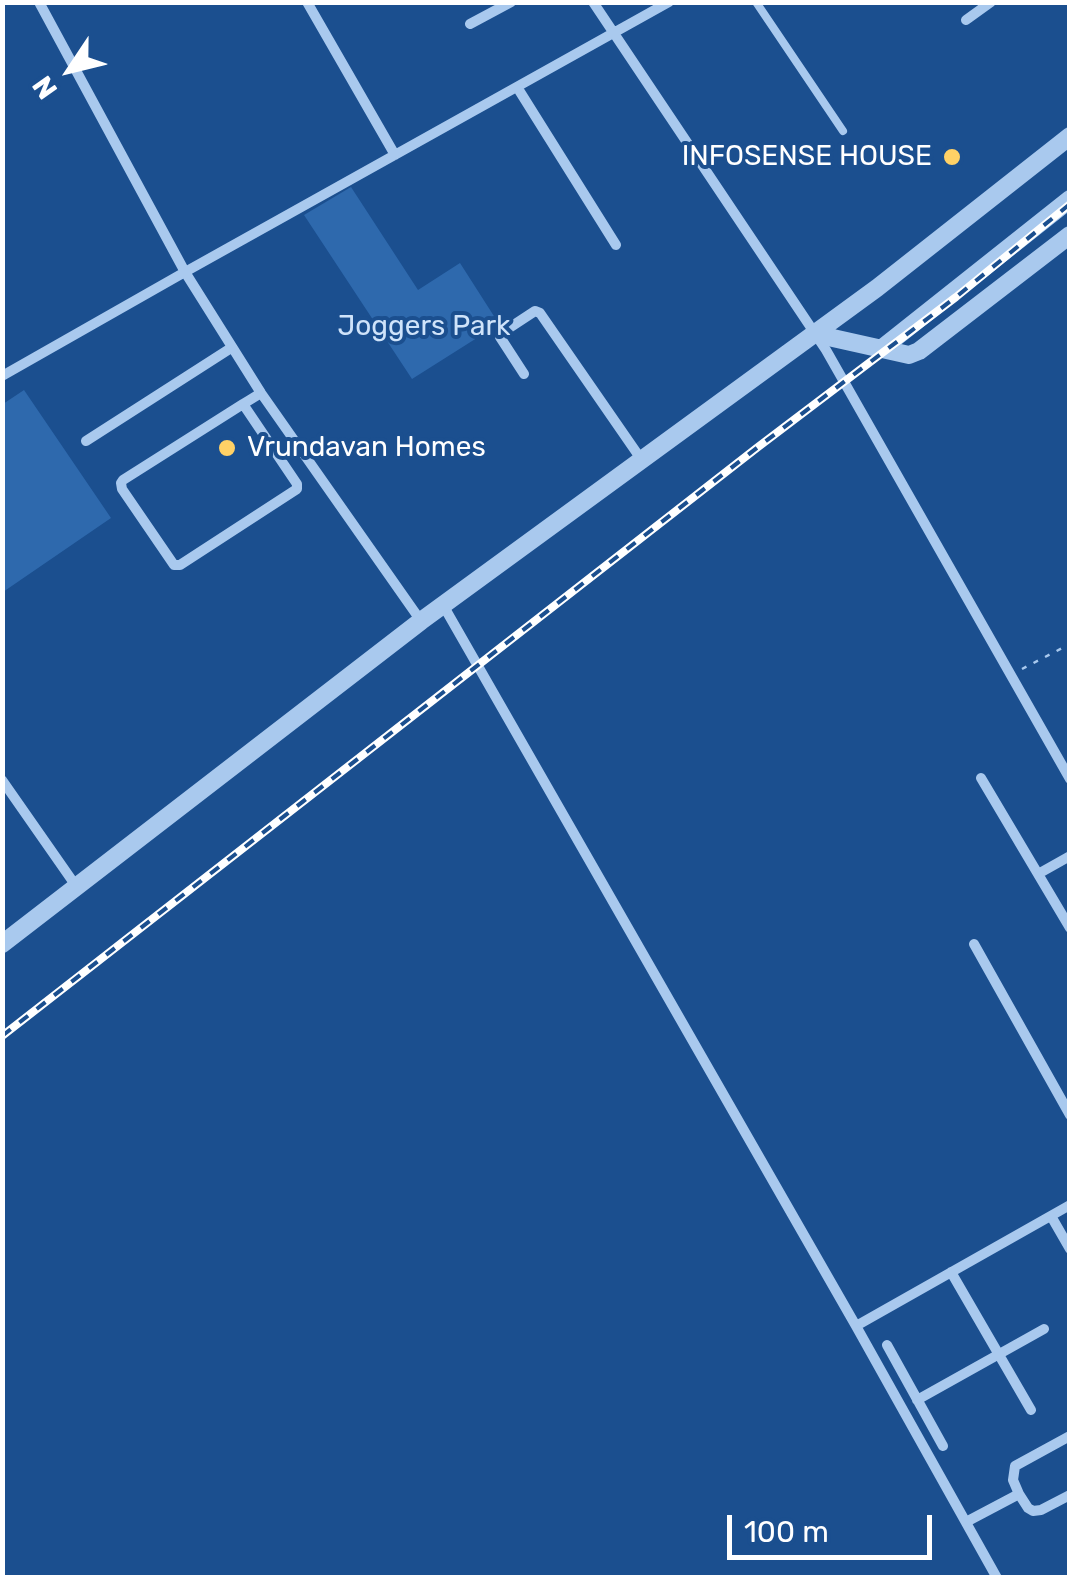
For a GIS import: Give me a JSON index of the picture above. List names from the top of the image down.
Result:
{
  "parks": ["Joggers Park"],
  "places": ["INFOSENSE HOUSE", "Vrundavan Homes"],
  "scale_bar": "100 m",
  "north": "bottom left"
}
